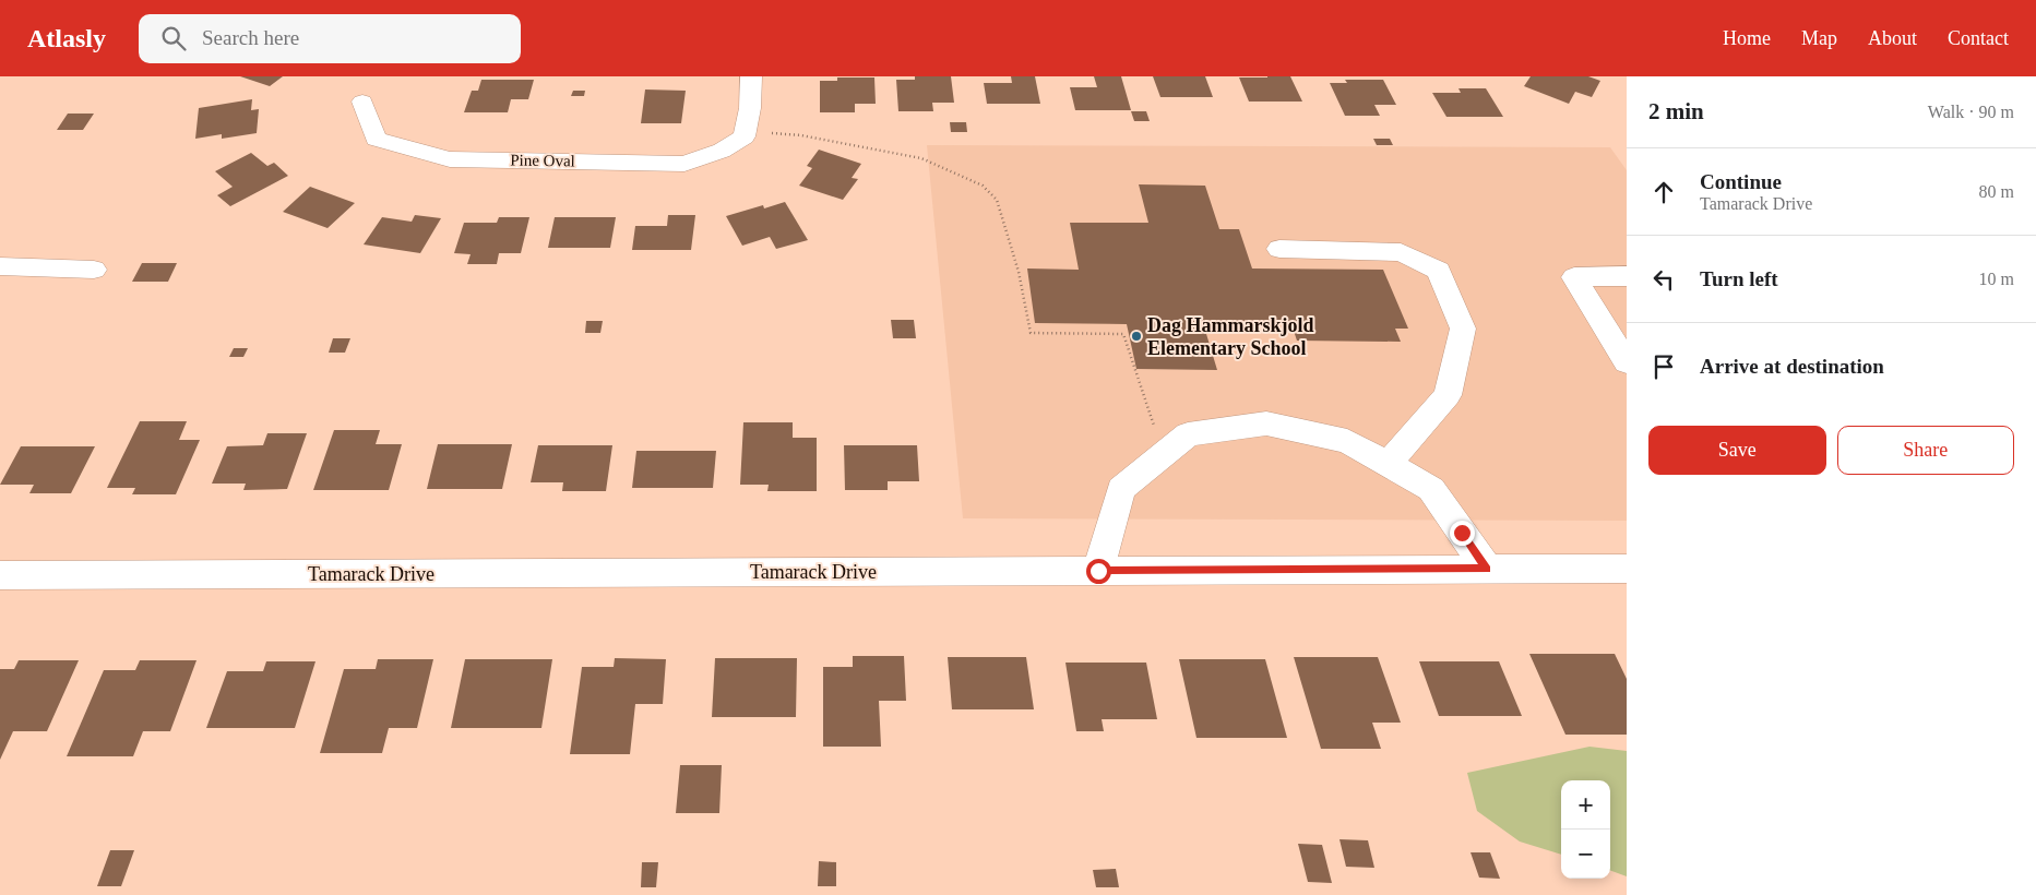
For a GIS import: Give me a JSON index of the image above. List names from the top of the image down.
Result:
{
  "streets": {
    "street": ["Pine Oval", "Tamarack Drive"]
  },
  "places": ["Dag Hammarskjold Elementary School"],
  "page": {
    "header": "Atlasly",
    "search": "Search here",
    "nav": [
      "Home",
      "Map",
      "About",
      "Contact"
    ],
    "heading": ["2 min", "Walk · 90 m"],
    "list": [
      ["Continue", "Tamarack Drive", "80 m"],
      ["Turn left", "10 m"],
      "Arrive at destination"
    ],
    "buttons": ["Save", "Share"],
    "map_buttons": ["+", "−"]
  }
}
